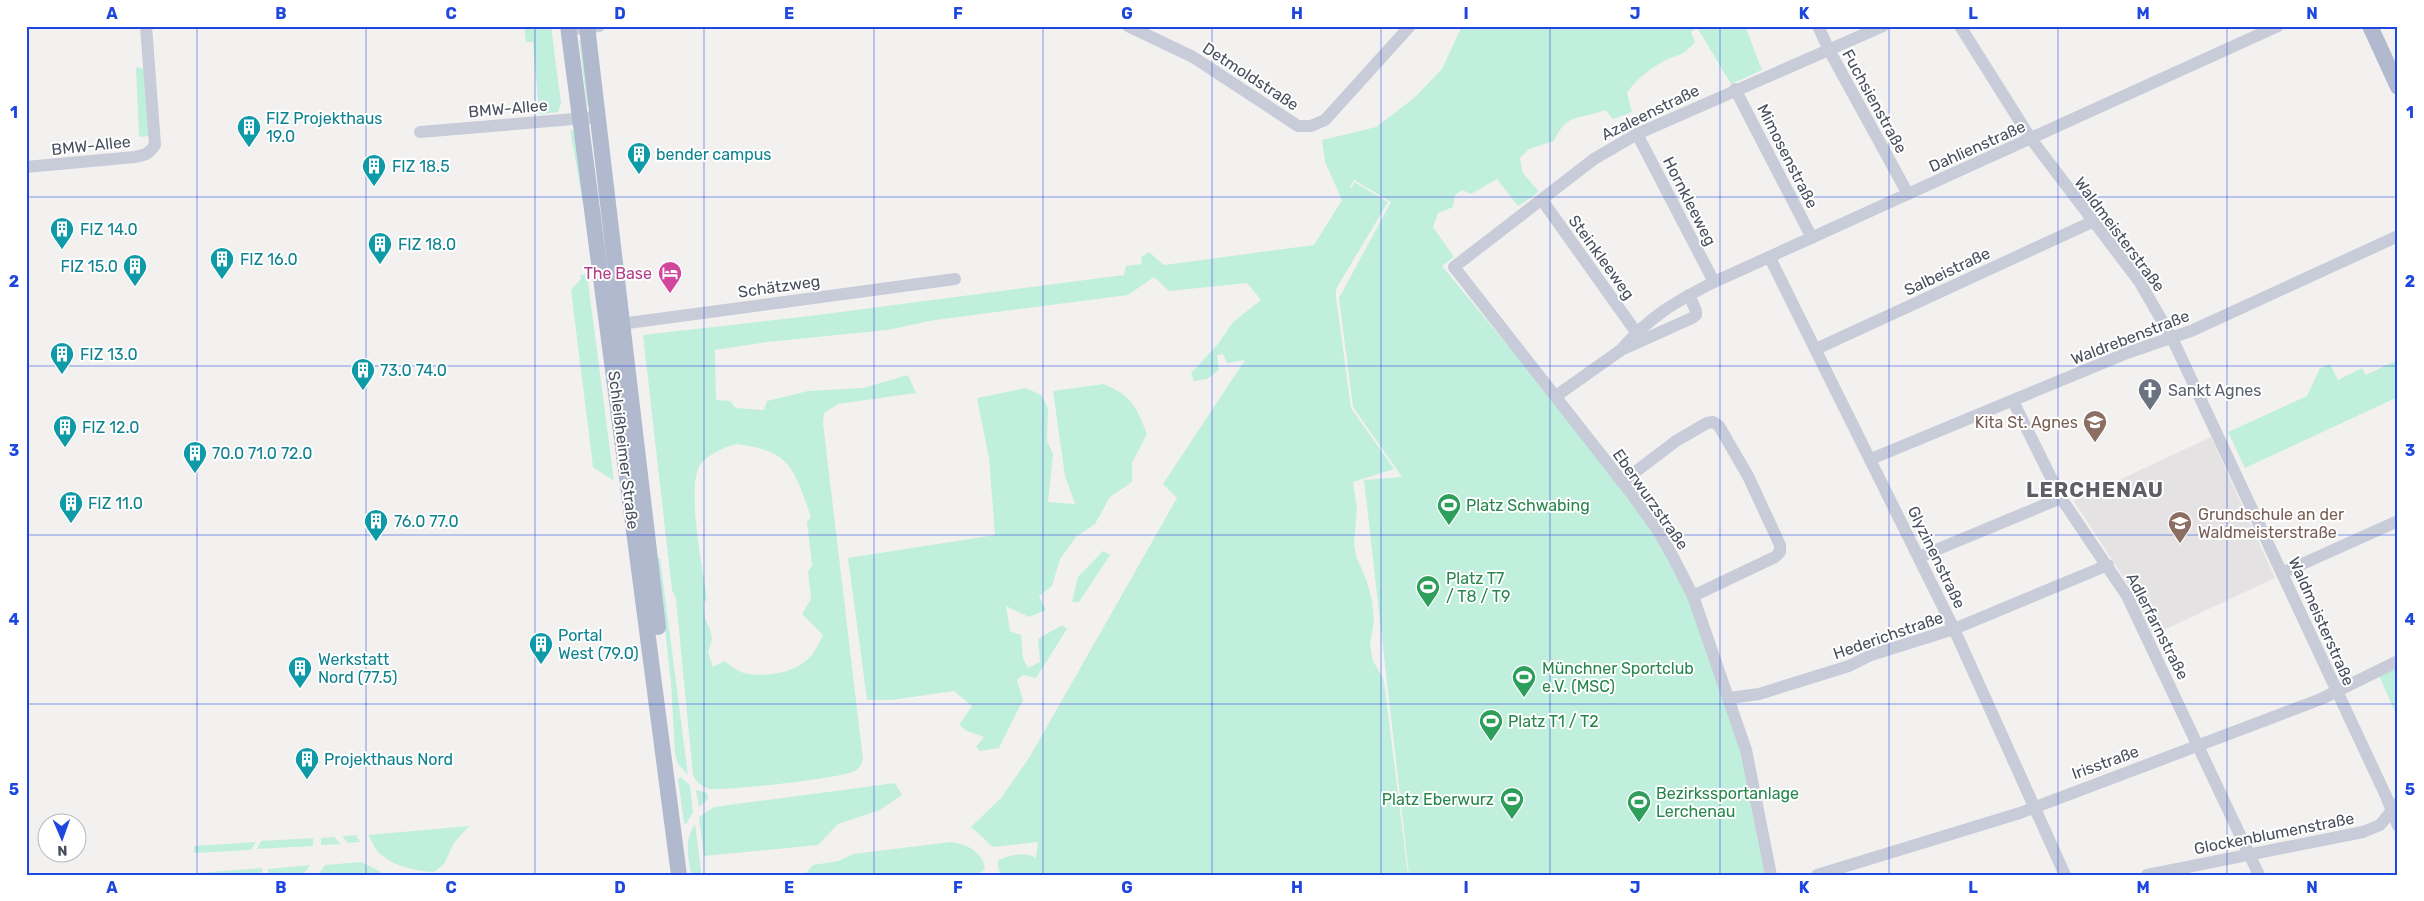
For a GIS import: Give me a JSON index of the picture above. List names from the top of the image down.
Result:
{
  "streets": {
    "main road": ["Schleißheimer Straße"],
    "street": [
      "Detmoldstraße",
      "Fuchsienstraße",
      "BMW-Allee",
      "Azaleenstraße",
      "Dahlienstraße",
      "Mimosenstraße",
      "Hornkleeweg",
      "Waldmeisterstraße",
      "Steinkleeweg",
      "Salbeistraße",
      "Schätzweg",
      "Waldrebenstraße",
      "Eberwurzstraße",
      "Glyzinenstraße",
      "Adlerfarnstraße",
      "Hederichstraße",
      "Irisstraße",
      "Glockenblumenstraße"
    ]
  },
  "crossings": [
    ["Fuchsienstraße", "Azaleenstraße"],
    ["Fuchsienstraße", "Dahlienstraße"],
    ["BMW-Allee", "Schleißheimer Straße"],
    ["Azaleenstraße", "Mimosenstraße"],
    ["Azaleenstraße", "Hornkleeweg"],
    ["Azaleenstraße", "Steinkleeweg"],
    ["Azaleenstraße", "Eberwurzstraße"],
    ["Dahlienstraße", "Mimosenstraße"],
    ["Dahlienstraße", "Hornkleeweg"],
    ["Dahlienstraße", "Waldmeisterstraße"],
    ["Dahlienstraße", "Steinkleeweg"],
    ["Dahlienstraße", "Eberwurzstraße"],
    ["Dahlienstraße", "Glyzinenstraße"],
    ["Waldmeisterstraße", "Salbeistraße"],
    ["Waldmeisterstraße", "Waldrebenstraße"],
    ["Waldmeisterstraße", "Irisstraße"],
    ["Waldmeisterstraße", "Glockenblumenstraße"],
    ["Salbeistraße", "Glyzinenstraße"],
    ["Schätzweg", "Schleißheimer Straße"],
    ["Waldrebenstraße", "Glyzinenstraße"],
    ["Waldrebenstraße", "Adlerfarnstraße"],
    ["Eberwurzstraße", "Hederichstraße"],
    ["Glyzinenstraße", "Hederichstraße"],
    ["Glyzinenstraße", "Irisstraße"],
    ["Adlerfarnstraße", "Hederichstraße"],
    ["Adlerfarnstraße", "Irisstraße"],
    ["Adlerfarnstraße", "Glockenblumenstraße"]
  ],
  "districts": ["LERCHENAU"],
  "places": {
    "building": [
      "FIZ Projekthaus 19.0",
      "bender campus",
      "FIZ 18.5",
      "FIZ 14.0",
      "FIZ 18.0",
      "FIZ 16.0",
      "FIZ 15.0",
      "FIZ 13.0",
      "73.0 74.0",
      "FIZ 12.0",
      "70.0 71.0 72.0",
      "FIZ 11.0",
      "76.0 77.0",
      "Portal West (79.0)",
      "Werkstatt Nord (77.5)",
      "Projekthaus Nord"
    ],
    "hotel": ["The Base"],
    "church": ["Sankt Agnes"],
    "school or university": ["Kita St. Agnes", "Grundschule an der Waldmeisterstraße"],
    "sports": [
      "Platz Schwabing",
      "Platz T7 / T8 / T9",
      "Münchner Sportclub e.V. (MSC)",
      "Platz T1 / T2",
      "Platz Eberwurz",
      "Bezirkssportanlage Lerchenau"
    ]
  },
  "north": "bottom",
  "grid": {
    "columns": [
      "A",
      "B",
      "C",
      "D",
      "E",
      "F",
      "G",
      "H",
      "I",
      "J",
      "K",
      "L",
      "M",
      "N"
    ],
    "rows": [
      "1",
      "2",
      "3",
      "4",
      "5"
    ]
  }
}
